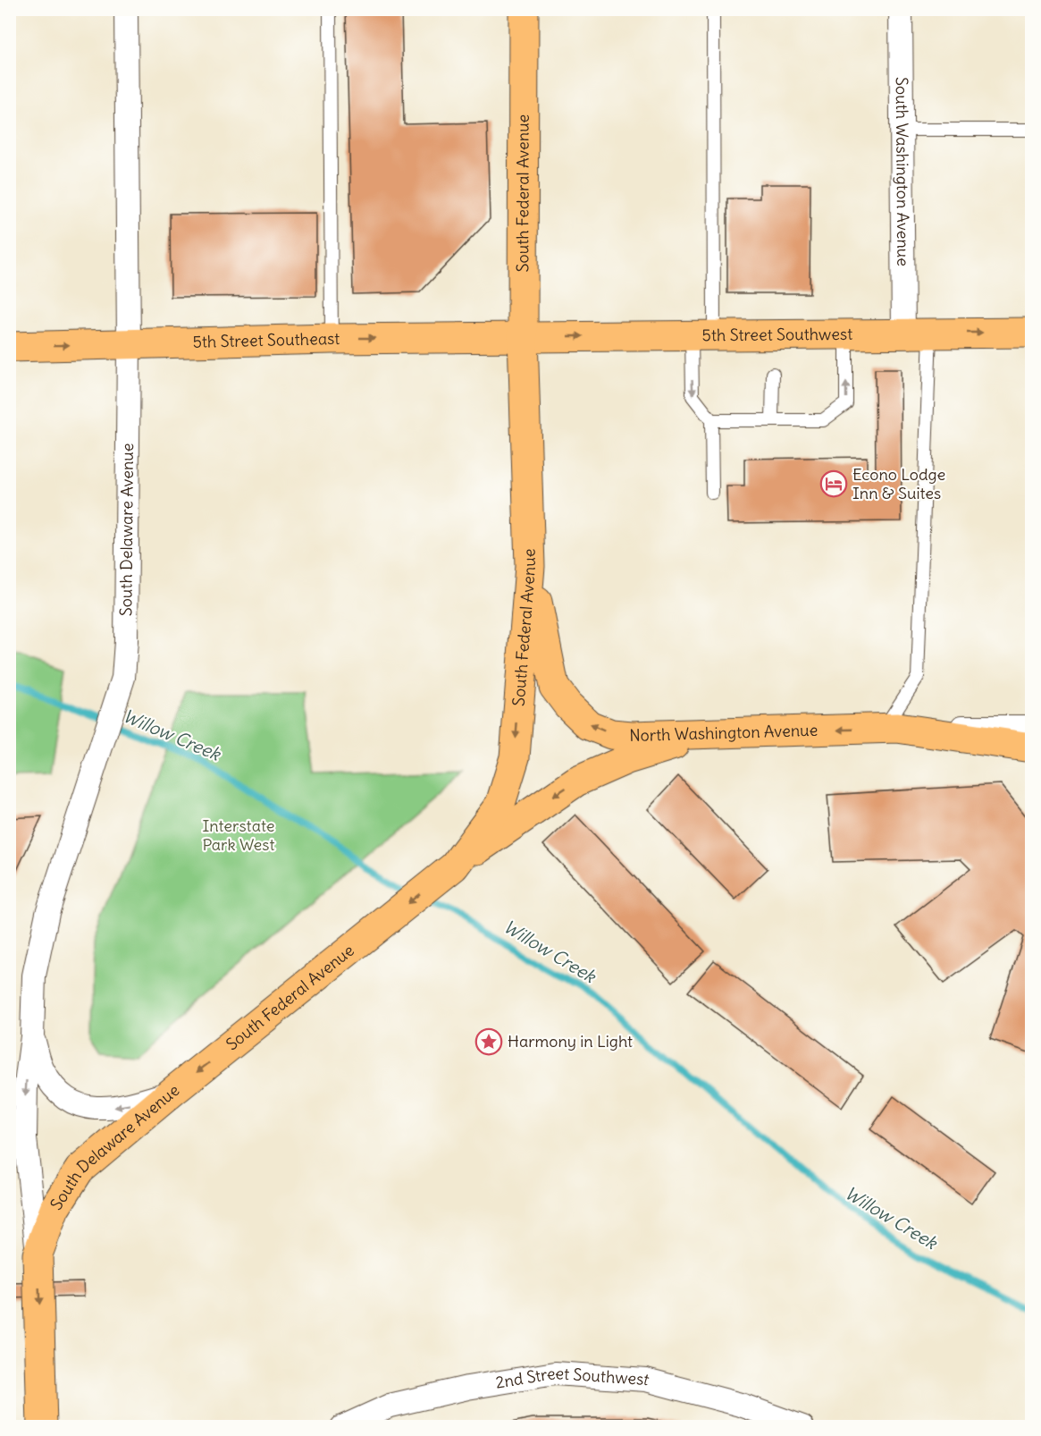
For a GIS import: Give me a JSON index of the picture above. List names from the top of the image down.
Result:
{
  "streets": {
    "main road": [
      "South Federal Avenue",
      "5th Street Southwest",
      "5th Street Southeast",
      "South Delaware Avenue",
      "North Washington Avenue"
    ],
    "street": ["South Washington Avenue", "2nd Street Southwest"]
  },
  "crossings": [
    ["South Washington Avenue", "5th Street Southwest"],
    ["South Federal Avenue", "5th Street Southwest"],
    ["South Federal Avenue", "5th Street Southeast"],
    ["South Federal Avenue", "South Delaware Avenue"],
    ["South Federal Avenue", "North Washington Avenue"],
    ["5th Street Southwest", "5th Street Southeast"],
    ["5th Street Southeast", "South Delaware Avenue"]
  ],
  "one_way": [
    "South Federal Avenue",
    "5th Street Southwest",
    "5th Street Southeast",
    "North Washington Avenue"
  ],
  "water": ["Willow Creek"],
  "parks": ["Interstate Park West"],
  "places": {
    "hotel": ["Econo Lodge Inn & Suites"],
    "place": ["Harmony in Light"]
  }
}
